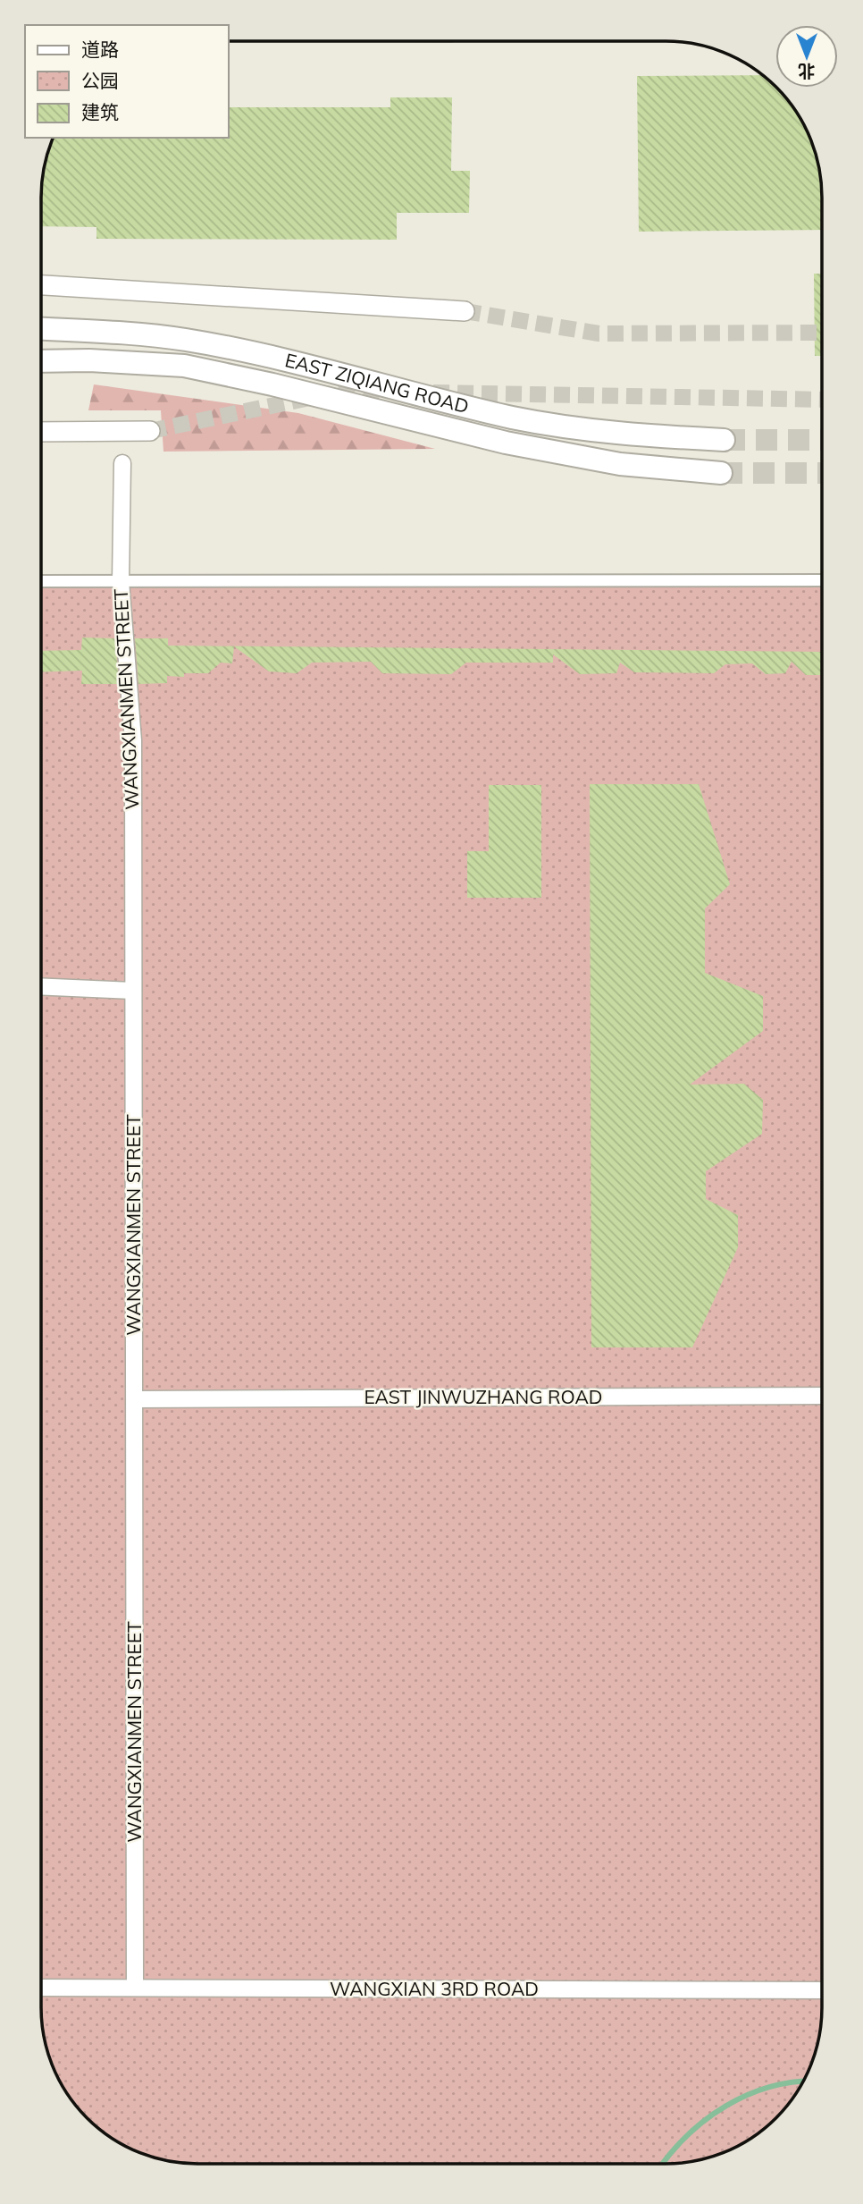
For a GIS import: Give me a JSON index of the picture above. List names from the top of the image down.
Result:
{
  "streets": {
    "main road": ["EAST ZIQIANG ROAD"],
    "street": ["WANGXIANMEN STREET", "EAST JINWUZHANG ROAD", "WANGXIAN 3RD ROAD"]
  },
  "crossings": [
    ["WANGXIANMEN STREET", "EAST JINWUZHANG ROAD"],
    ["WANGXIANMEN STREET", "WANGXIAN 3RD ROAD"]
  ],
  "legend": ["道路", "公园", "建筑"],
  "north": "bottom"
}
